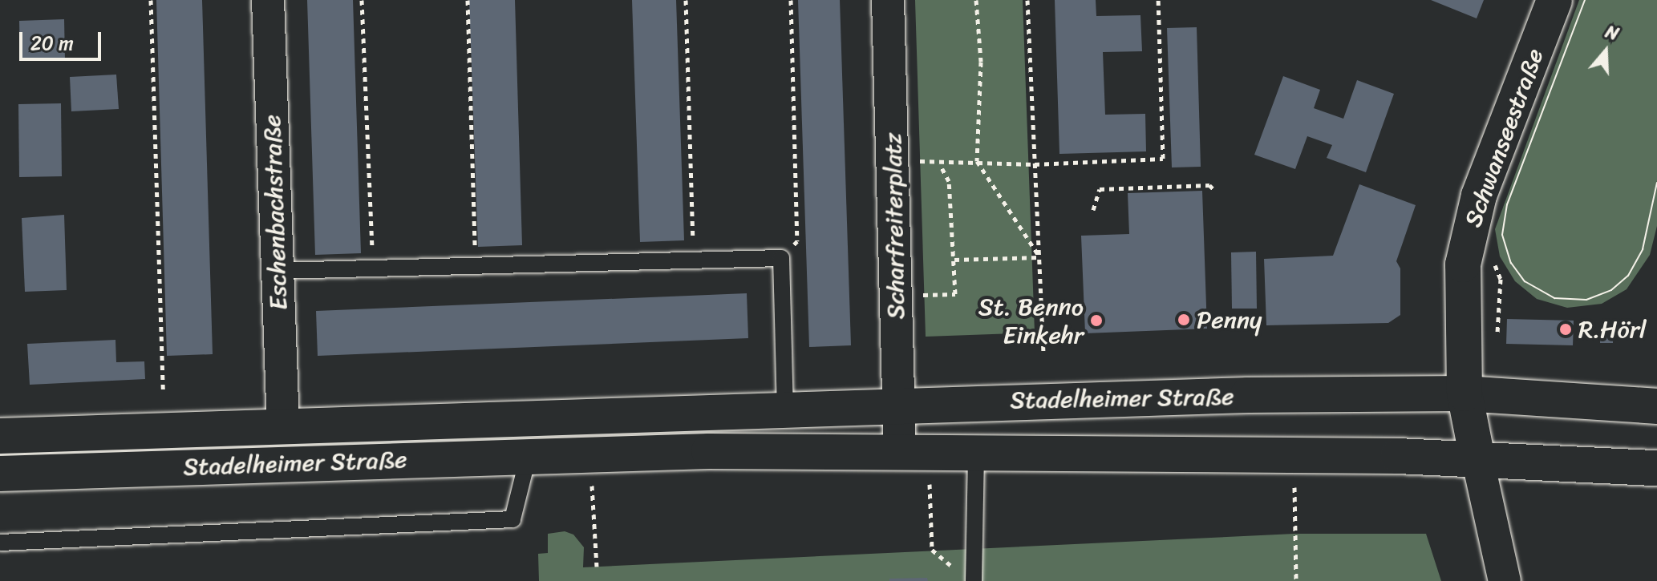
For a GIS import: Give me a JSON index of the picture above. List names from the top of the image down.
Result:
{
  "streets": {
    "main road": ["Schwanseestraße", "Stadelheimer Straße"],
    "street": ["Eschenbachstraße", "Scharfreiterplatz"]
  },
  "crossings": [
    ["Schwanseestraße", "Stadelheimer Straße"],
    ["Eschenbachstraße", "Stadelheimer Straße"],
    ["Scharfreiterplatz", "Stadelheimer Straße"]
  ],
  "places": ["Penny", "St. Benno Einkehr", "R.Hörl"],
  "scale_bar": "20 m",
  "north": "top"
}
